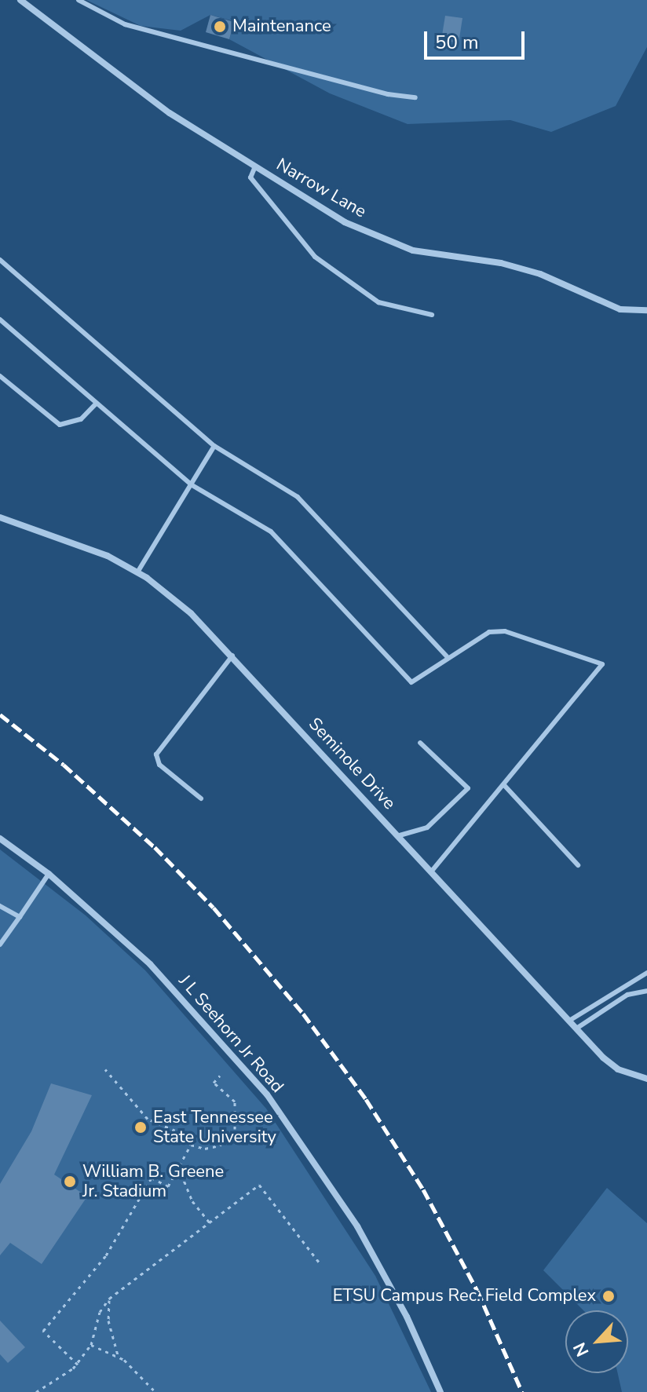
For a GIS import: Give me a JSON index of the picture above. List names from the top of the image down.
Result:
{
  "streets": {
    "street": ["Narrow Lane", "Seminole Drive", "J L Seehorn Jr Road"]
  },
  "places": [
    "Maintenance",
    "East Tennessee State University",
    "William B. Greene Jr. Stadium",
    "ETSU Campus Rec. Field Complex"
  ],
  "scale_bar": "50 m",
  "north": "bottom left"
}
